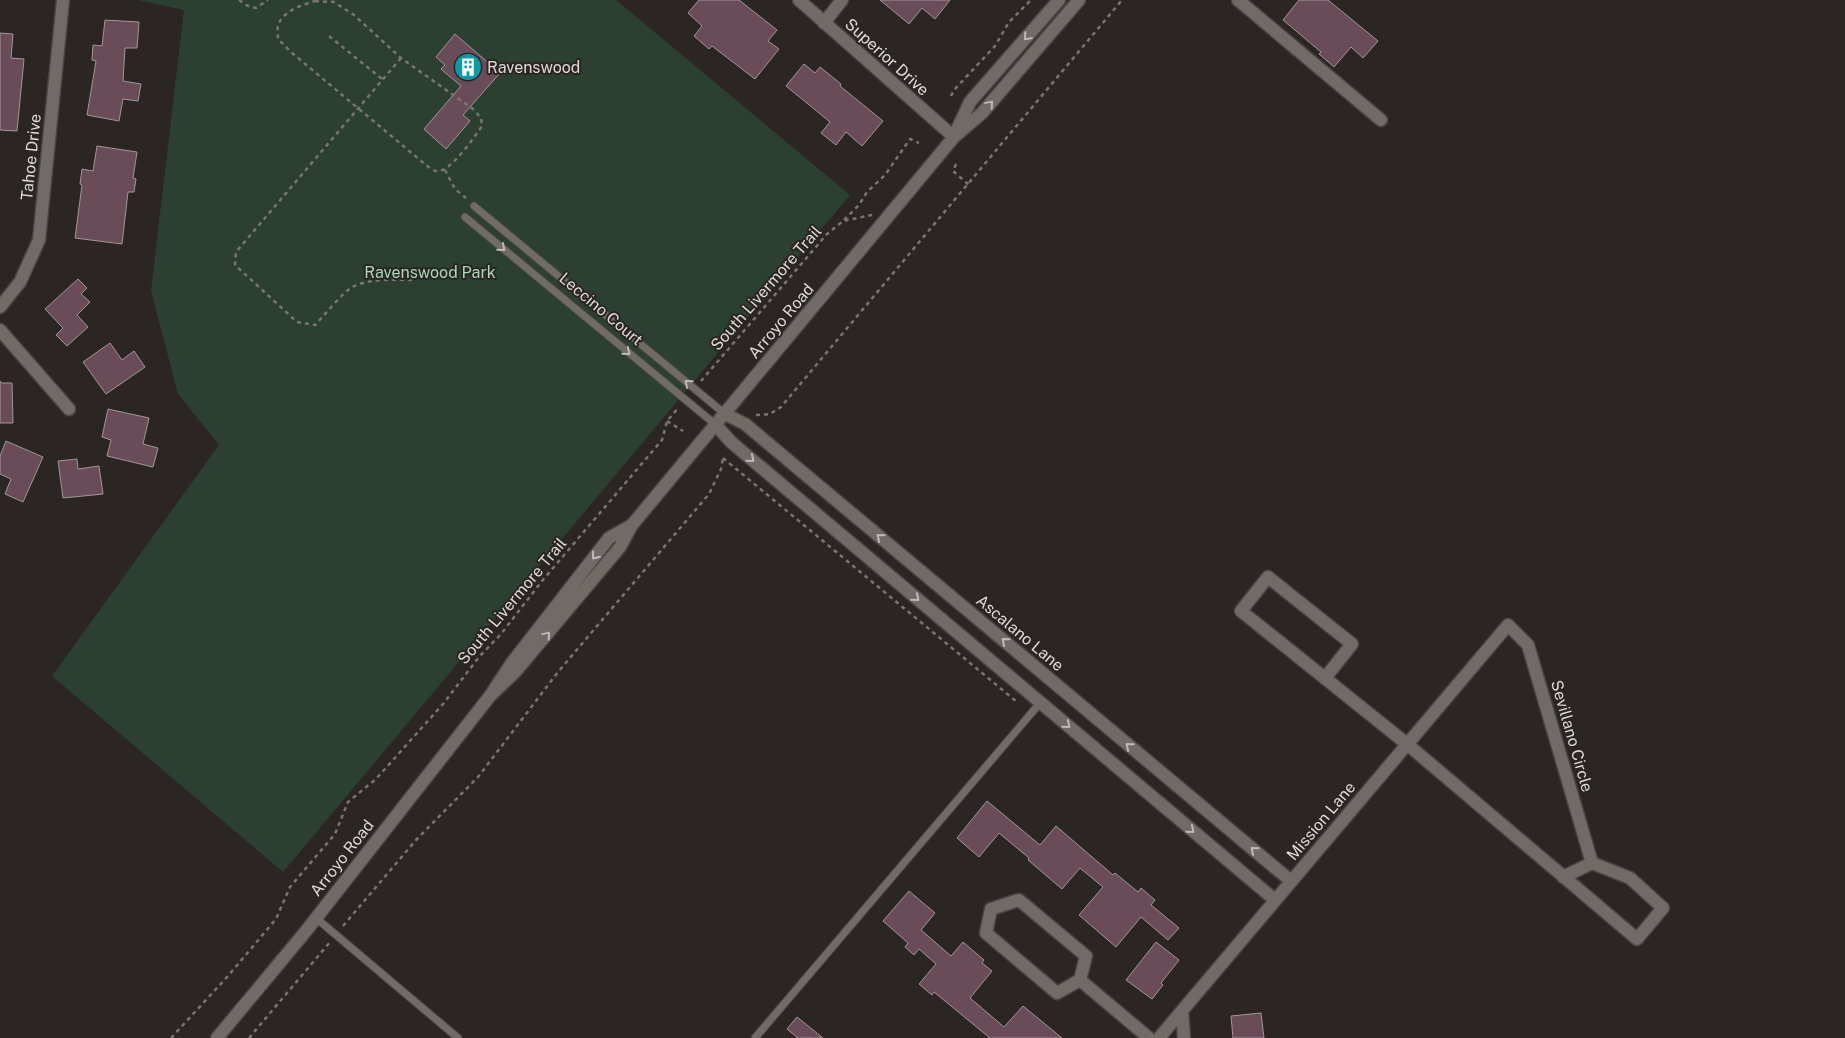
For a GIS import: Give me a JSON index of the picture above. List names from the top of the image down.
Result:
{
  "streets": {
    "street": [
      "Superior Drive",
      "Tahoe Drive",
      "Arroyo Road",
      "Ascalano Lane",
      "Sevillano Circle",
      "Mission Lane"
    ],
    "lane": ["Leccino Court"],
    "path": ["South Livermore Trail"]
  },
  "crossings": [
    ["Superior Drive", "Arroyo Road"],
    ["South Livermore Trail", "Leccino Court"],
    ["South Livermore Trail", "Arroyo Road"],
    ["Leccino Court", "Arroyo Road"],
    ["Leccino Court", "Ascalano Lane"],
    ["Arroyo Road", "Ascalano Lane"],
    ["Ascalano Lane", "Mission Lane"],
    ["Sevillano Circle", "Mission Lane"]
  ],
  "parks": ["Ravenswood Park"],
  "places": {
    "building": ["Ravenswood"]
  }
}
